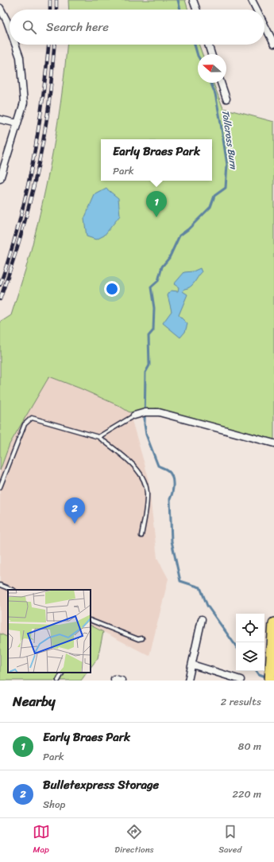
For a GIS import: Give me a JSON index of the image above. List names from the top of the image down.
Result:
{
  "water": ["Tollcross Burn"],
  "north": "left",
  "page": {
    "search": "Search here",
    "popup": ["Early Braes Park", "Park"],
    "pins": ["1", "2"],
    "heading": ["Nearby", "2 results"],
    "list": [
      {
        "mark": "1",
        "name": "Early Braes Park",
        "note": "Park",
        "value": "80 m"
      },
      {
        "mark": "2",
        "name": "Bulletexpress Storage",
        "note": "Shop",
        "value": "220 m"
      }
    ],
    "nav": ["Map", "Directions", "Saved"]
  }
}
